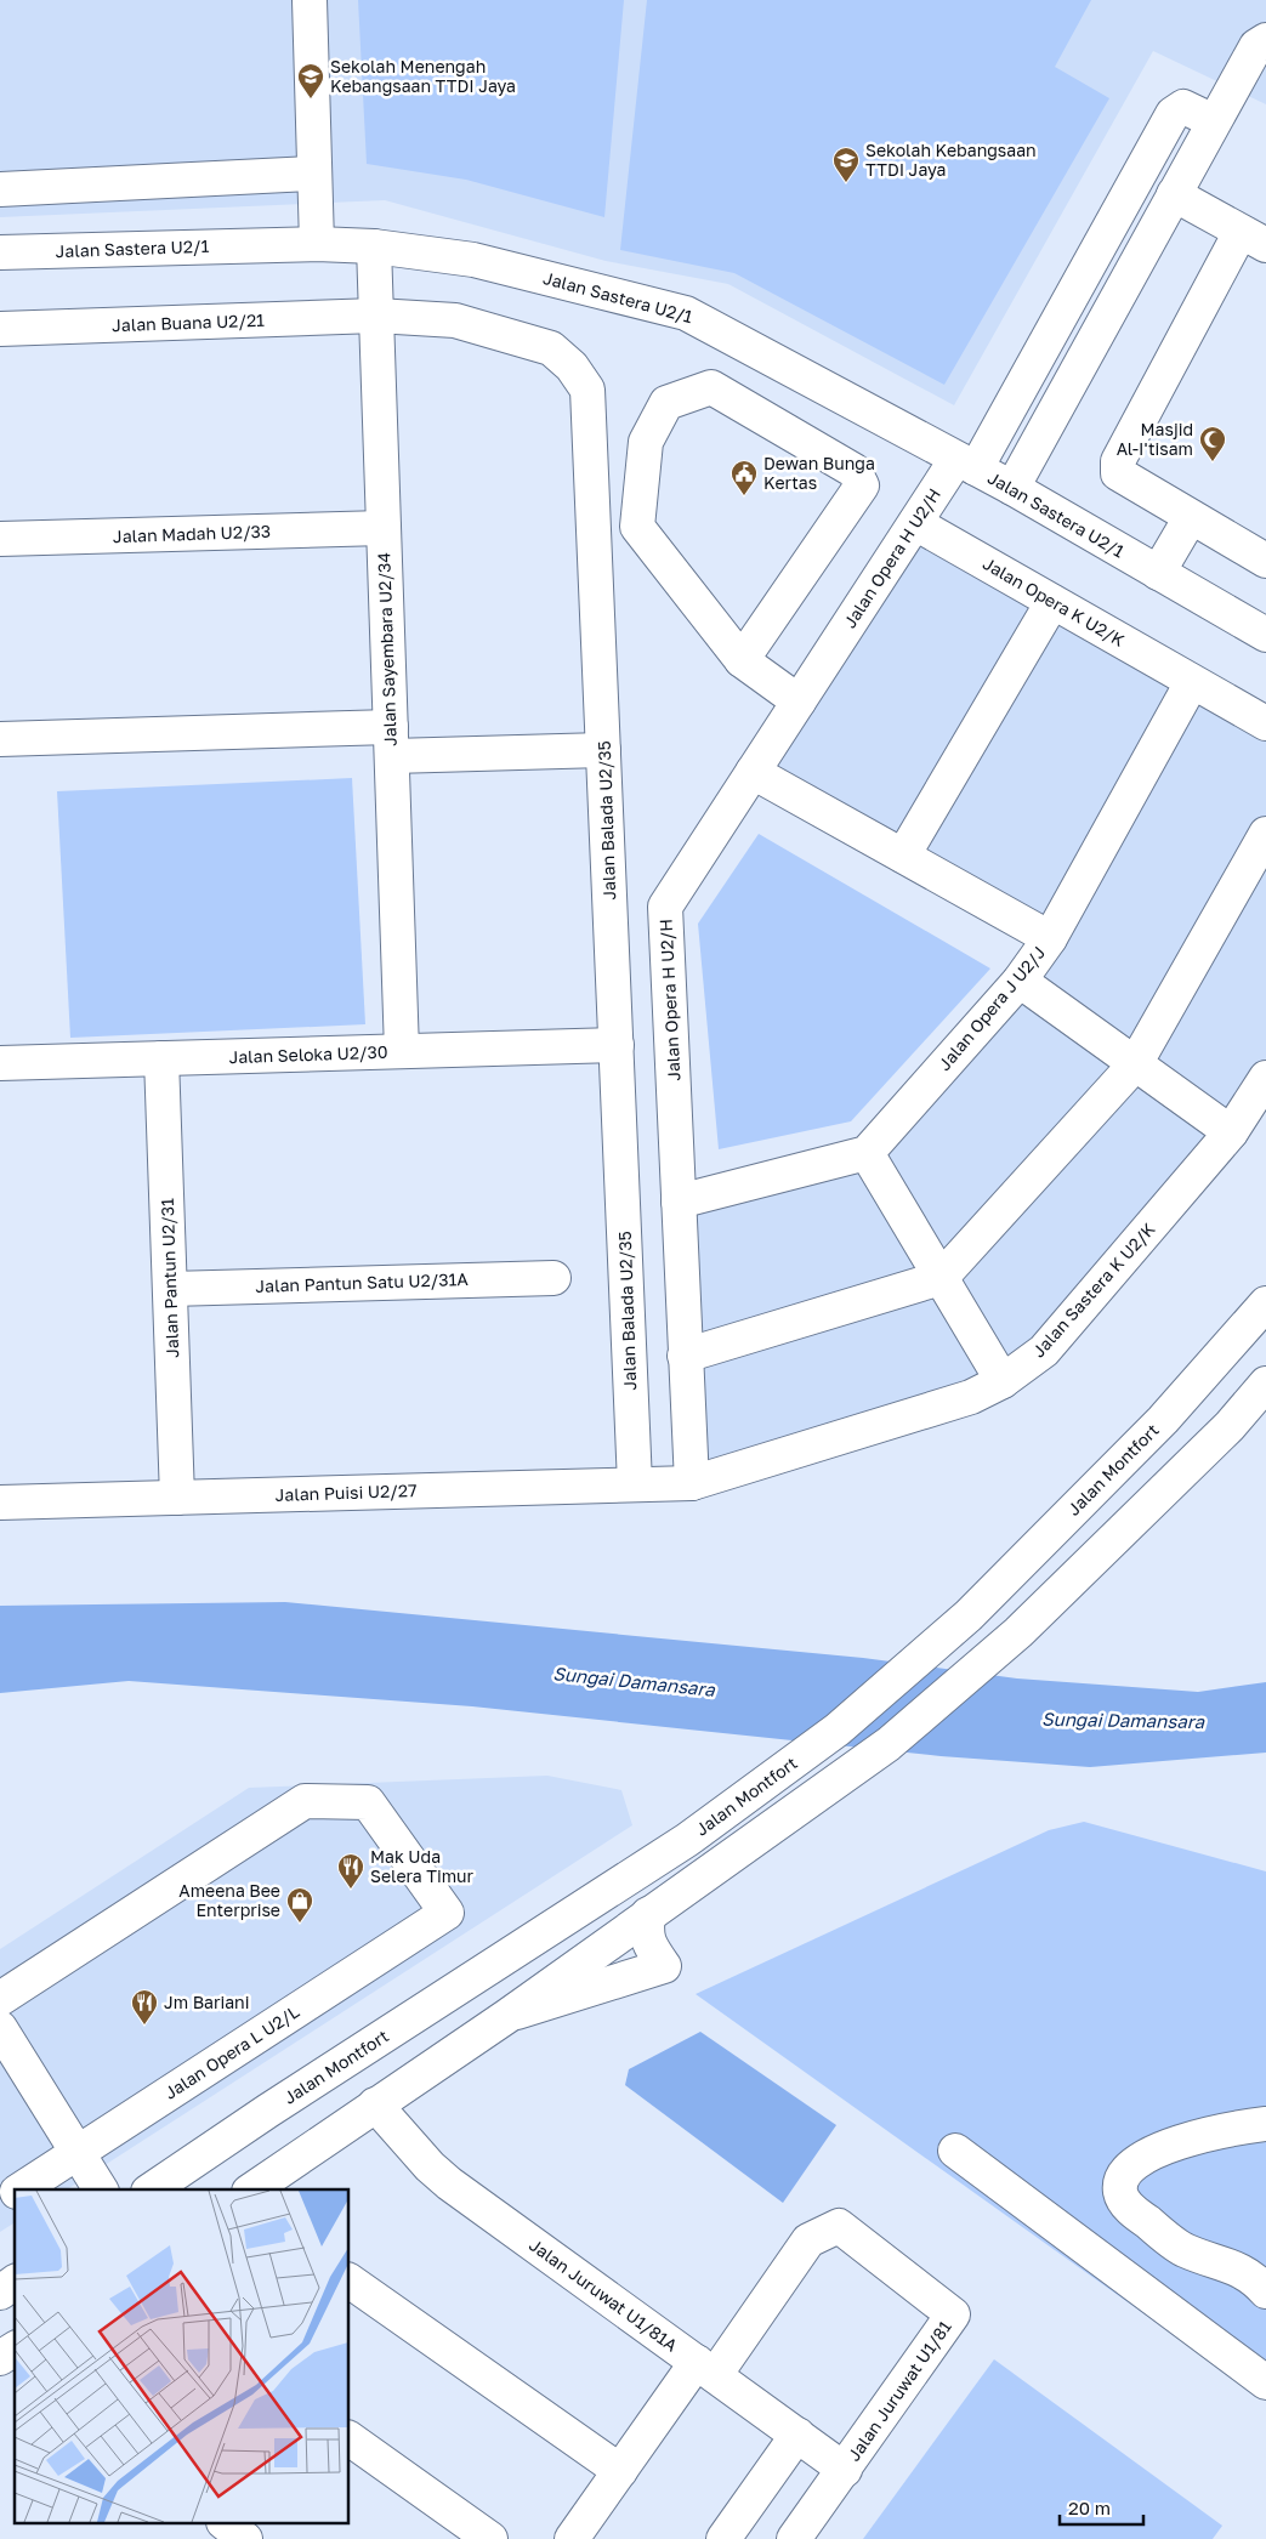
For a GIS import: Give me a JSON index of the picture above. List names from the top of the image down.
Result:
{
  "streets": {
    "street": [
      "Jalan Sastera U2/1",
      "Jalan Buana U2/21",
      "Jalan Madah U2/33",
      "Jalan Opera H U2/H",
      "Jalan Opera K U2/K",
      "Jalan Sayembara U2/34",
      "Jalan Balada U2/35",
      "Jalan Opera J U2/J",
      "Jalan Seloka U2/30",
      "Jalan Pantun U2/31",
      "Jalan Pantun Satu U2/31A",
      "Jalan Sastera K U2/K",
      "Jalan Montfort",
      "Jalan Puisi U2/27",
      "Jalan Opera L U2/L",
      "Jalan Juruwat U1/81A",
      "Jalan Juruwat U1/81"
    ]
  },
  "crossings": [
    ["Jalan Sastera U2/1", "Jalan Opera H U2/H"],
    ["Jalan Sastera U2/1", "Jalan Sayembara U2/34"],
    ["Jalan Buana U2/21", "Jalan Sayembara U2/34"],
    ["Jalan Buana U2/21", "Jalan Balada U2/35"],
    ["Jalan Madah U2/33", "Jalan Sayembara U2/34"],
    ["Jalan Opera H U2/H", "Jalan Opera K U2/K"],
    ["Jalan Opera H U2/H", "Jalan Sastera K U2/K"],
    ["Jalan Opera H U2/H", "Jalan Puisi U2/27"],
    ["Jalan Opera K U2/K", "Jalan Opera J U2/J"],
    ["Jalan Sayembara U2/34", "Jalan Balada U2/35"],
    ["Jalan Sayembara U2/34", "Jalan Seloka U2/30"],
    ["Jalan Balada U2/35", "Jalan Seloka U2/30"],
    ["Jalan Balada U2/35", "Jalan Puisi U2/27"],
    ["Jalan Seloka U2/30", "Jalan Pantun U2/31"],
    ["Jalan Pantun U2/31", "Jalan Pantun Satu U2/31A"],
    ["Jalan Pantun U2/31", "Jalan Puisi U2/27"],
    ["Jalan Sastera K U2/K", "Jalan Puisi U2/27"],
    ["Jalan Juruwat U1/81A", "Jalan Juruwat U1/81"]
  ],
  "water": ["Sungai Damansara"],
  "places": {
    "school or university": ["Sekolah Menengah Kebangsaan TTDI Jaya", "Sekolah Kebangsaan TTDI Jaya"],
    "mosque": ["Masjid Al-I'tisam"],
    "public building": ["Dewan Bunga Kertas"],
    "restaurant": ["Mak Uda Selera Timur", "Jm Bariani"],
    "shop": ["Ameena Bee Enterprise"]
  },
  "scale_bar": "20 m"
}
